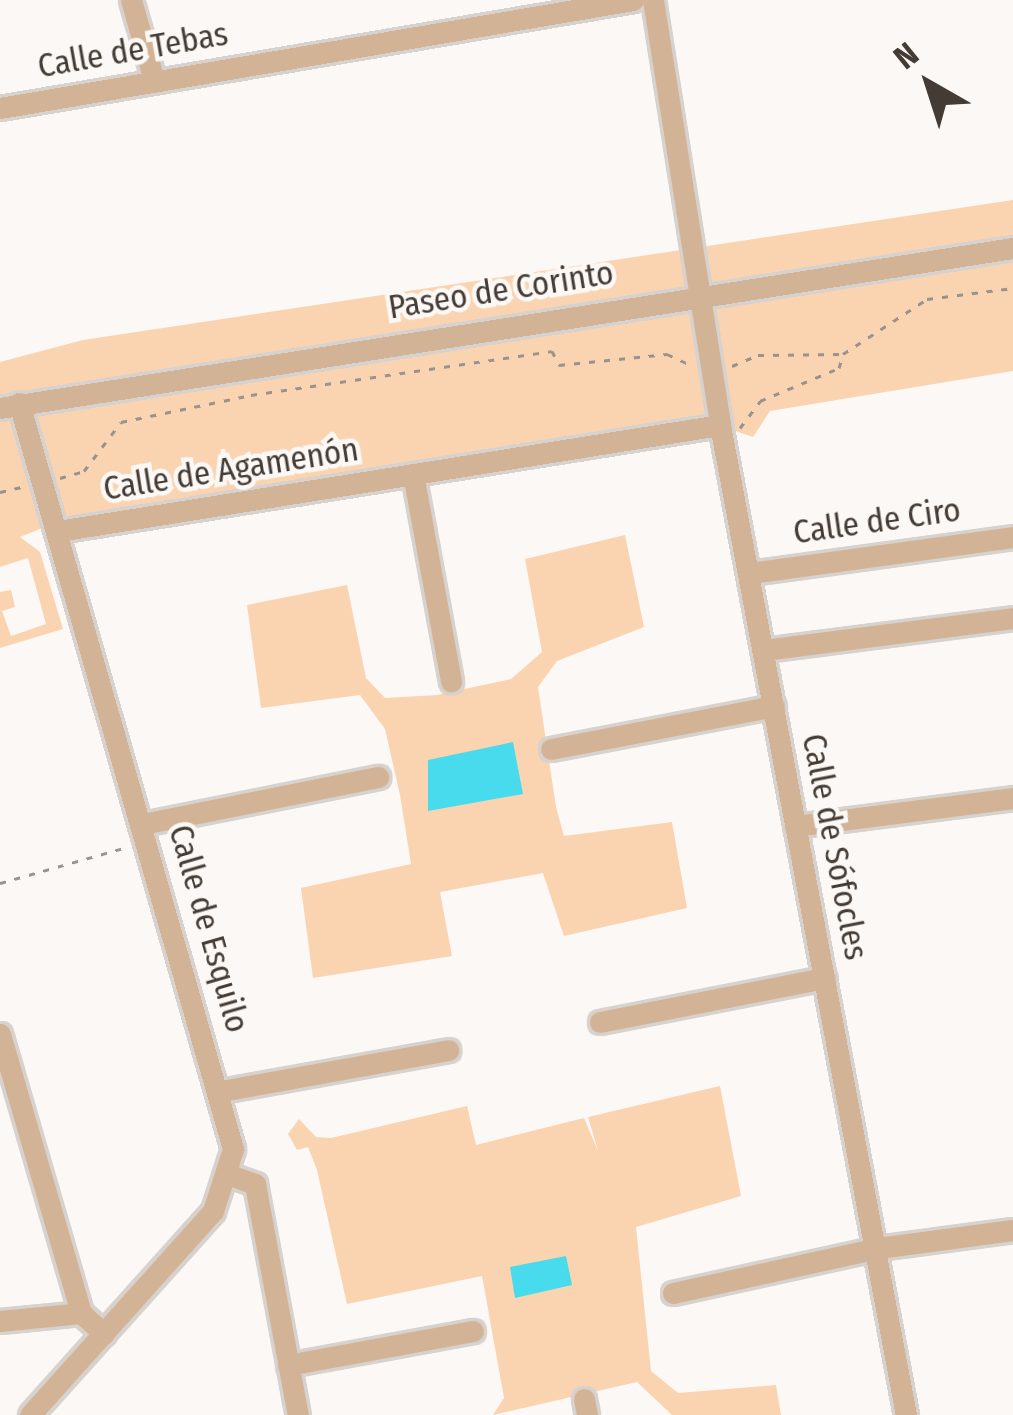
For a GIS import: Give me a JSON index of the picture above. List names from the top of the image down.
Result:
{
  "streets": {
    "street": [
      "Calle de Tebas",
      "Paseo de Corinto",
      "Calle de Agamenón",
      "Calle de Ciro",
      "Calle de Sófocles",
      "Calle de Esquilo"
    ]
  },
  "crossings": [
    ["Paseo de Corinto", "Calle de Sófocles"],
    ["Paseo de Corinto", "Calle de Esquilo"],
    ["Calle de Agamenón", "Calle de Sófocles"],
    ["Calle de Agamenón", "Calle de Esquilo"],
    ["Calle de Ciro", "Calle de Sófocles"]
  ],
  "north": "top left"
}
